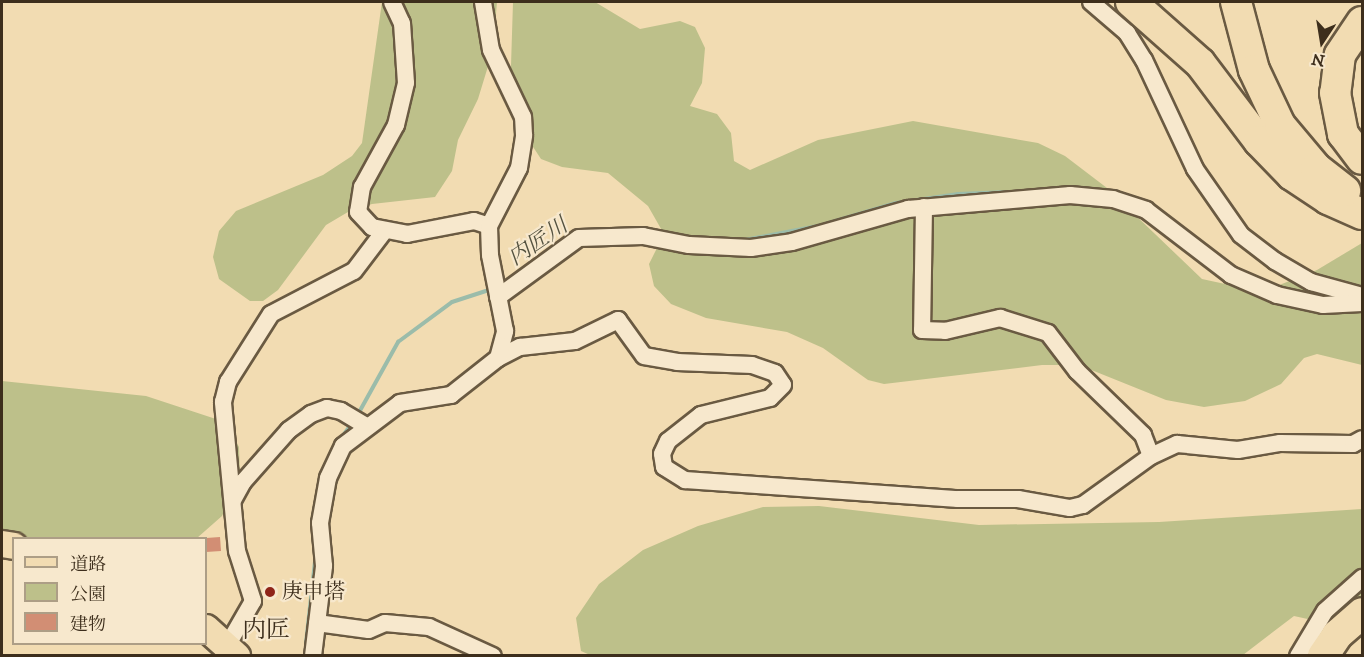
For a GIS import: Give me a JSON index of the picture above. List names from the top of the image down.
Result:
{
  "districts": ["内匠"],
  "water": ["内匠川"],
  "places": ["庚申塔"],
  "legend": ["道路", "公園", "建物"],
  "north": "bottom"
}
